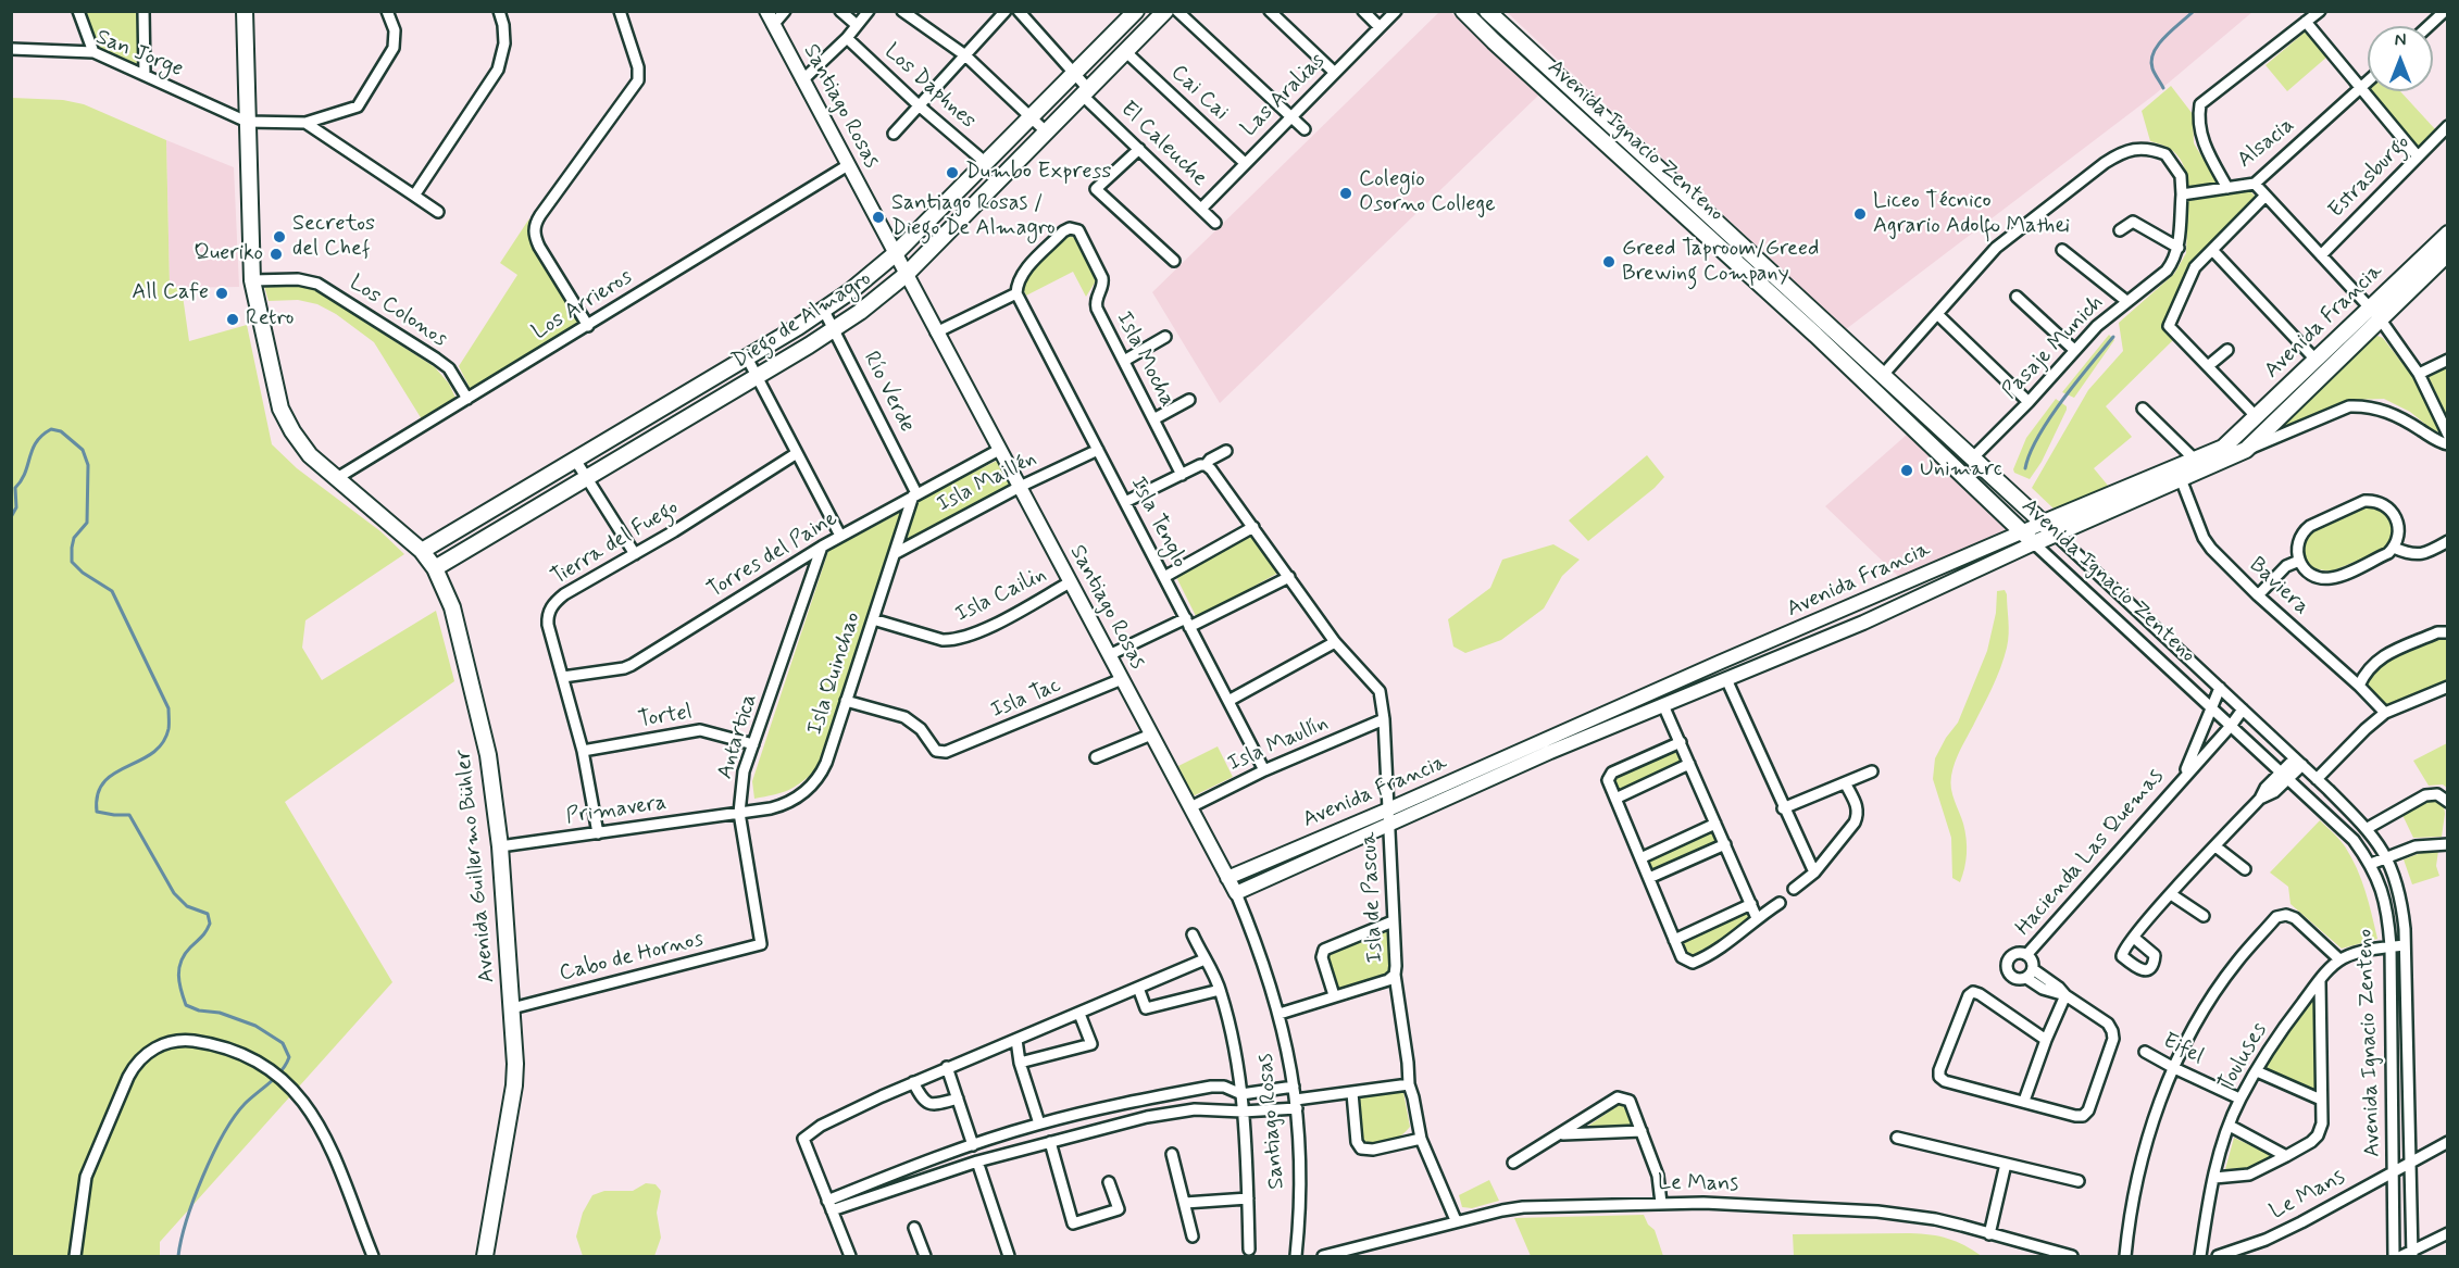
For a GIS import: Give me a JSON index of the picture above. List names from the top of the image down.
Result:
{
  "streets": {
    "main road": [
      "Avenida Ignacio Zenteno",
      "Diego de Almagro",
      "Avenida Francia",
      "Avenida Guillermo Bühler"
    ],
    "street": [
      "San Jorge",
      "Los Daphnes",
      "Cai Cai",
      "Las Aralias",
      "Santiago Rosas",
      "Alsacia",
      "El Caleuche",
      "Estrasburgo",
      "Los Arrieros",
      "Los Colonos",
      "Pasaje Munich",
      "Isla Mocha",
      "Río Verde",
      "Isla Maillén",
      "Isla Tenglo",
      "Tierra del Fuego",
      "Torres del Paine",
      "Baviera",
      "Isla Cailin",
      "Isla Quinchao",
      "Isla Tac",
      "Tortel",
      "Antartica",
      "Isla Maullín",
      "Primavera",
      "Hacienda Las Quemas",
      "Isla de Pascua",
      "Cabo de Hornos",
      "Eifel",
      "Touluses",
      "Le Mans"
    ]
  },
  "crossings": [
    ["San Jorge", "Avenida Guillermo Bühler"],
    ["Los Daphnes", "Diego de Almagro"],
    ["Cai Cai", "Las Aralias"],
    ["Cai Cai", "Diego de Almagro"],
    ["Las Aralias", "El Caleuche"],
    ["Santiago Rosas", "Los Arrieros"],
    ["Santiago Rosas", "Diego de Almagro"],
    ["Santiago Rosas", "Avenida Francia"],
    ["Santiago Rosas", "Isla Maillén"],
    ["Santiago Rosas", "Torres del Paine"],
    ["Santiago Rosas", "Isla Cailin"],
    ["Santiago Rosas", "Isla Tac"],
    ["Santiago Rosas", "Isla Maullín"],
    ["Avenida Ignacio Zenteno", "Avenida Francia"],
    ["Avenida Ignacio Zenteno", "Pasaje Munich"],
    ["Avenida Ignacio Zenteno", "Hacienda Las Quemas"],
    ["Avenida Ignacio Zenteno", "Touluses"],
    ["Avenida Ignacio Zenteno", "Le Mans"],
    ["Alsacia", "Pasaje Munich"],
    ["El Caleuche", "Diego de Almagro"],
    ["Los Arrieros", "Los Colonos"],
    ["Los Arrieros", "Avenida Guillermo Bühler"],
    ["Los Colonos", "Avenida Guillermo Bühler"],
    ["Diego de Almagro", "Río Verde"],
    ["Diego de Almagro", "Avenida Guillermo Bühler"],
    ["Avenida Francia", "Baviera"],
    ["Avenida Francia", "Isla de Pascua"],
    ["Isla Mocha", "Isla Tenglo"],
    ["Río Verde", "Torres del Paine"],
    ["Río Verde", "Isla Quinchao"],
    ["Isla Maillén", "Isla Tenglo"],
    ["Isla Maillén", "Isla Quinchao"],
    ["Isla Tenglo", "Isla Maullín"],
    ["Tierra del Fuego", "Torres del Paine"],
    ["Tierra del Fuego", "Tortel"],
    ["Tierra del Fuego", "Primavera"],
    ["Torres del Paine", "Isla Quinchao"],
    ["Torres del Paine", "Antartica"],
    ["Isla Cailin", "Isla Quinchao"],
    ["Isla Quinchao", "Isla Tac"],
    ["Isla Quinchao", "Antartica"],
    ["Isla Quinchao", "Primavera"],
    ["Tortel", "Antartica"],
    ["Antartica", "Primavera"],
    ["Antartica", "Cabo de Hornos"],
    ["Isla Maullín", "Isla de Pascua"],
    ["Primavera", "Avenida Guillermo Bühler"],
    ["Avenida Guillermo Bühler", "Cabo de Hornos"],
    ["Isla de Pascua", "Le Mans"],
    ["Eifel", "Touluses"]
  ],
  "places": [
    "Dumbo Express",
    "Colegio Osorno College",
    "Liceo Técnico Agrario Adolfo Mathei",
    "Santiago Rosas / Diego De Almagro",
    "Secretos del Chef",
    "Queriko",
    "Greed Taproom/Greed Brewing Company",
    "All Cafe",
    "Retro",
    "Unimarc"
  ],
  "north": "top"
}
